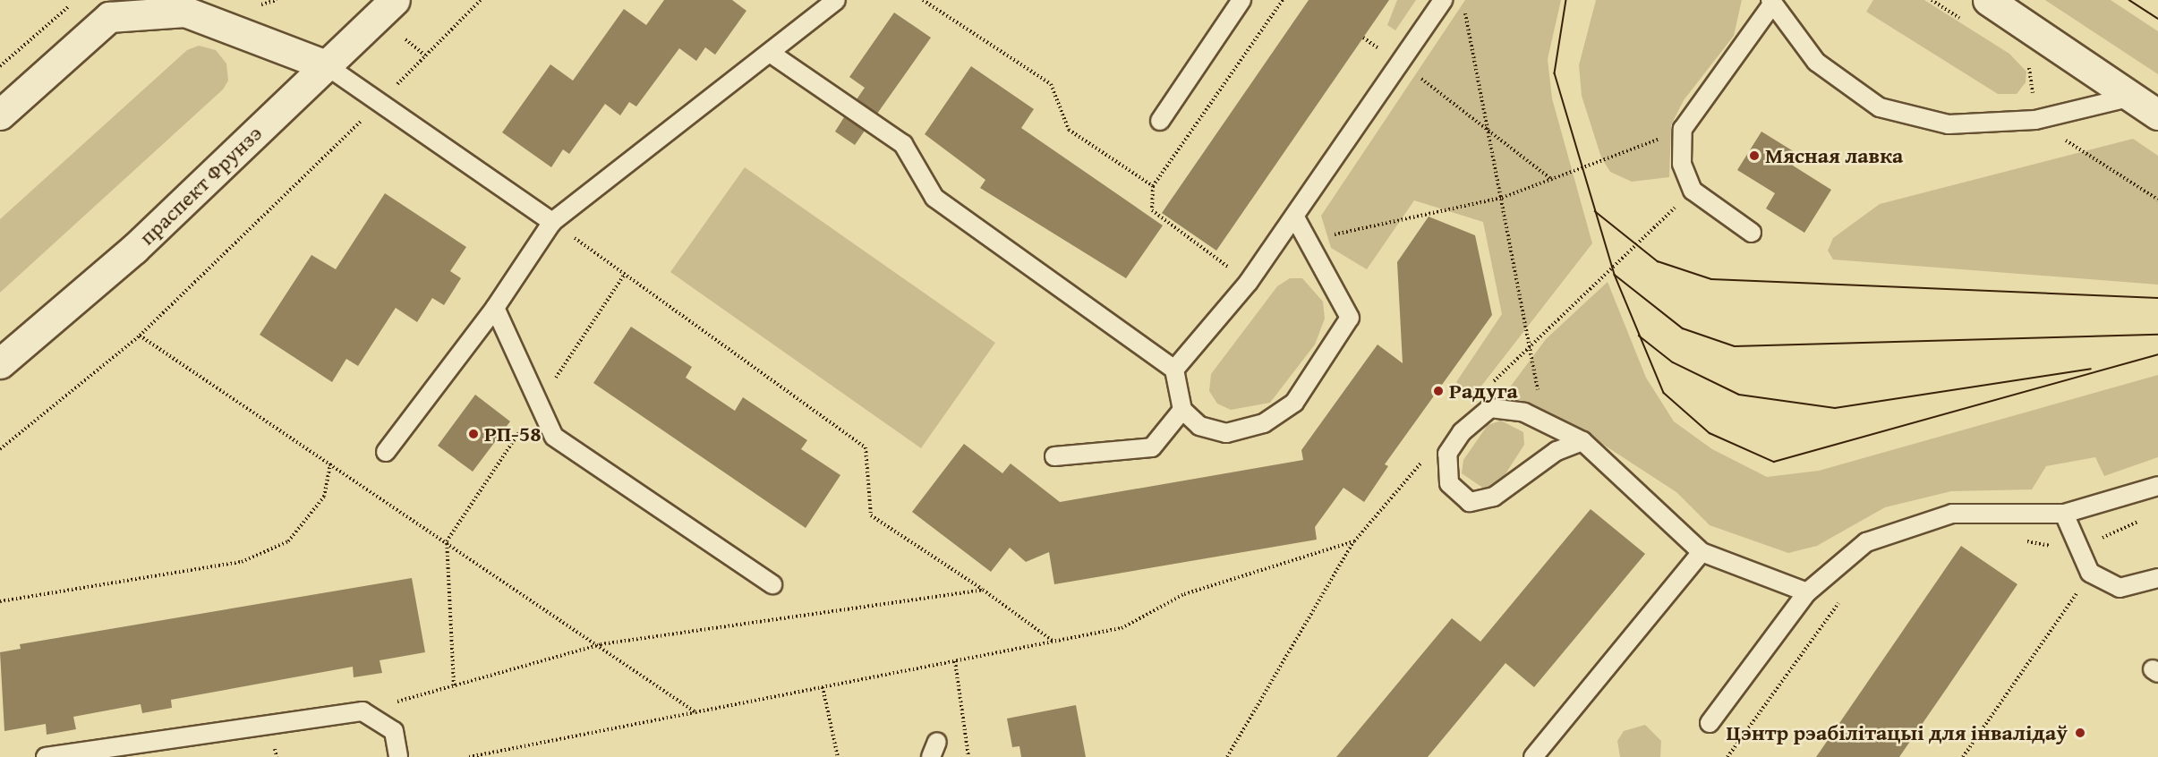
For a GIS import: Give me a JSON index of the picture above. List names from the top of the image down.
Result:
{
  "streets": {
    "main road": ["праспект Фрунзэ"]
  },
  "places": [
    "Мясная лавка",
    "Радуга",
    "РП-58",
    "Цэнтр рэабілітацыі для інвалідаў"
  ]
}
